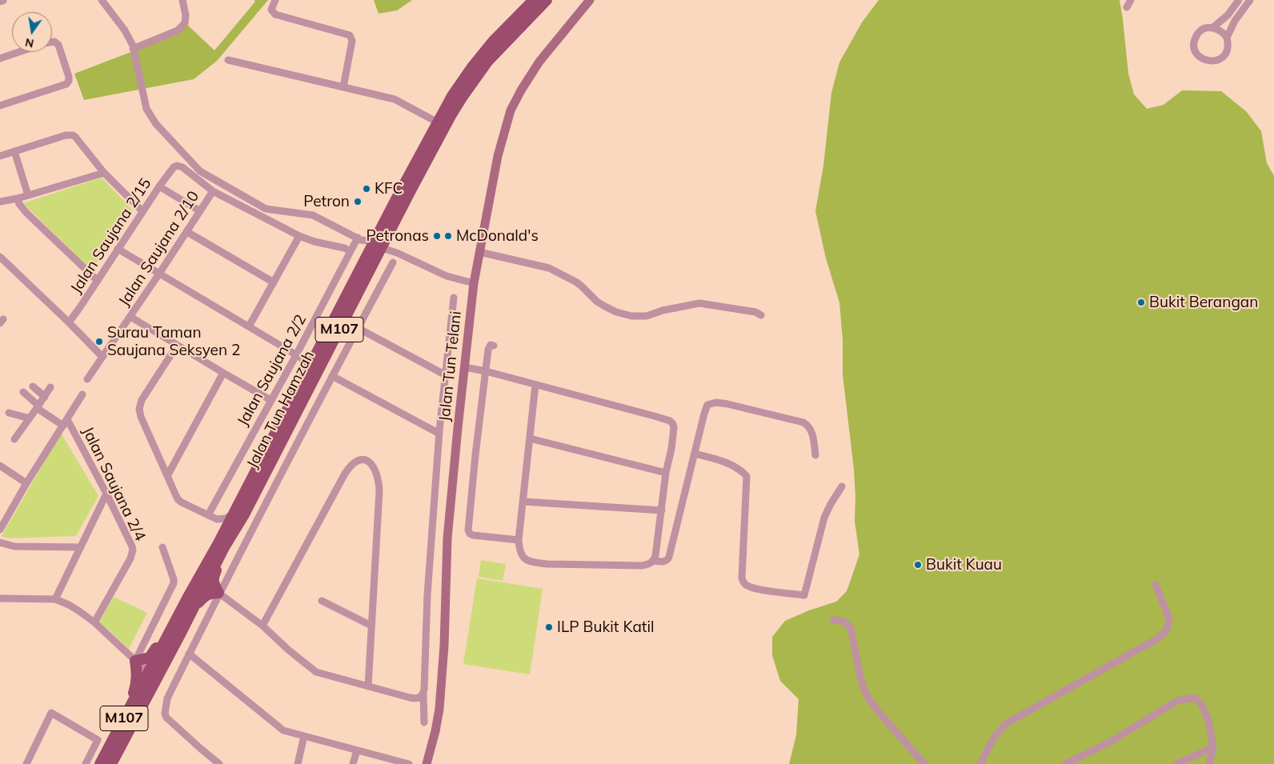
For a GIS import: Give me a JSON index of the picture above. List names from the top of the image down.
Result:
{
  "streets": {
    "main road": ["M107", "Jalan Tun Hamzah"],
    "street": [
      "Jalan Saujana 2/15",
      "Jalan Saujana 2/10",
      "Jalan Tun Telani",
      "Jalan Saujana 2/2",
      "Jalan Saujana 2/4"
    ]
  },
  "places": [
    "KFC",
    "Petron",
    "Petronas",
    "McDonald's",
    "Bukit Berangan",
    "Surau Taman Saujana Seksyen 2",
    "Bukit Kuau",
    "ILP Bukit Katil"
  ],
  "north": "bottom"
}
